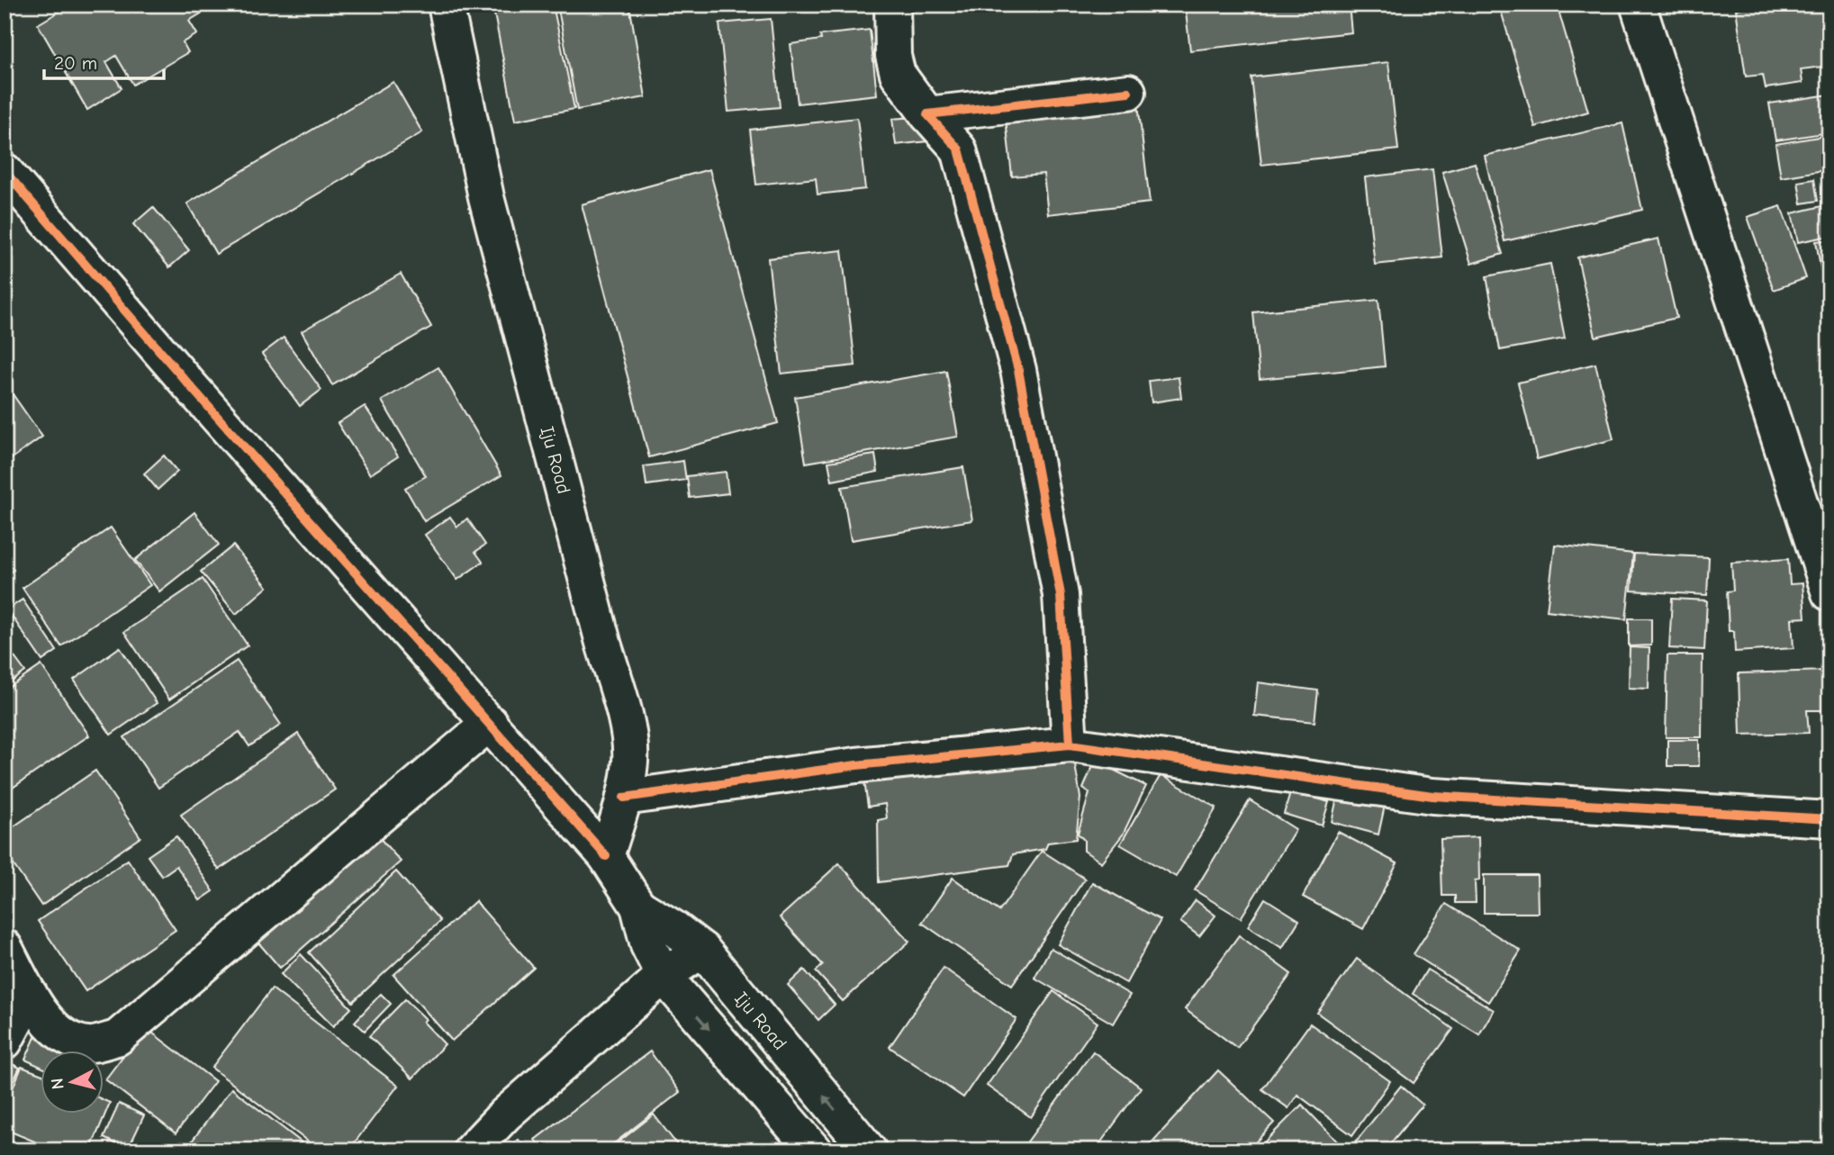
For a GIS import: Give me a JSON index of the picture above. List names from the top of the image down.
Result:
{
  "streets": {
    "street": ["Iju Road"]
  },
  "scale_bar": "20 m",
  "north": "left"
}
